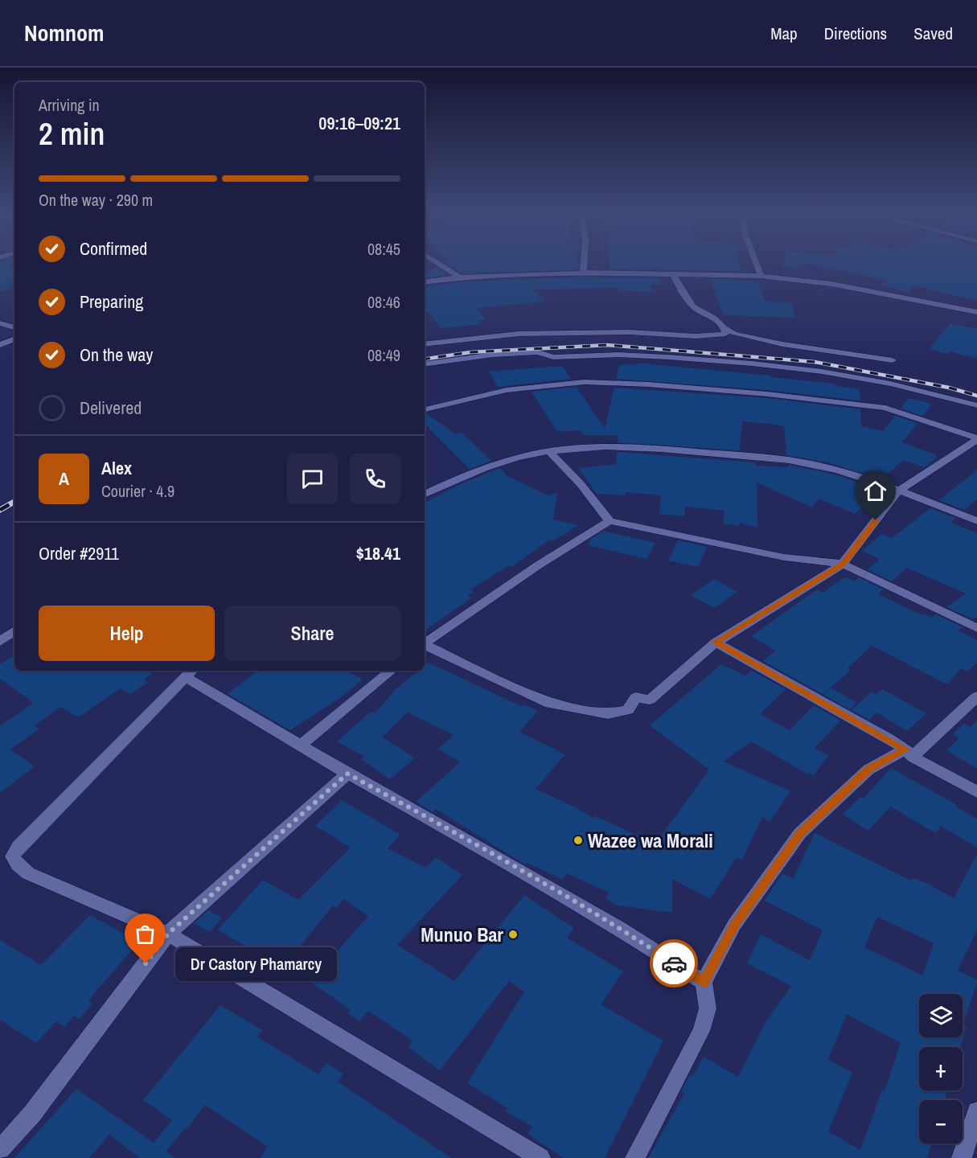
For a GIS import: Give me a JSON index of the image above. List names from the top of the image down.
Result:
{
  "places": ["Wazee wa Morali", "Munuo Bar", "Dr Castory Phamarcy"],
  "page": {
    "header": "Nomnom",
    "nav": ["Map", "Directions", "Saved"],
    "heading": ["2 min", "Arriving in", "09:16–09:21"],
    "panel": [
      "Alex",
      "Courier · 4.9",
      "Order #2911",
      "$18.41"
    ],
    "bar": "On the way · 290 m",
    "list": [
      ["Confirmed", "08:45"],
      ["Preparing", "08:46"],
      ["On the way", "08:49"],
      "Delivered"
    ],
    "round": "A",
    "buttons": ["Help", "Share"],
    "bubble": "Dr Castory Phamarcy",
    "map_buttons": ["+", "−"]
  }
}
